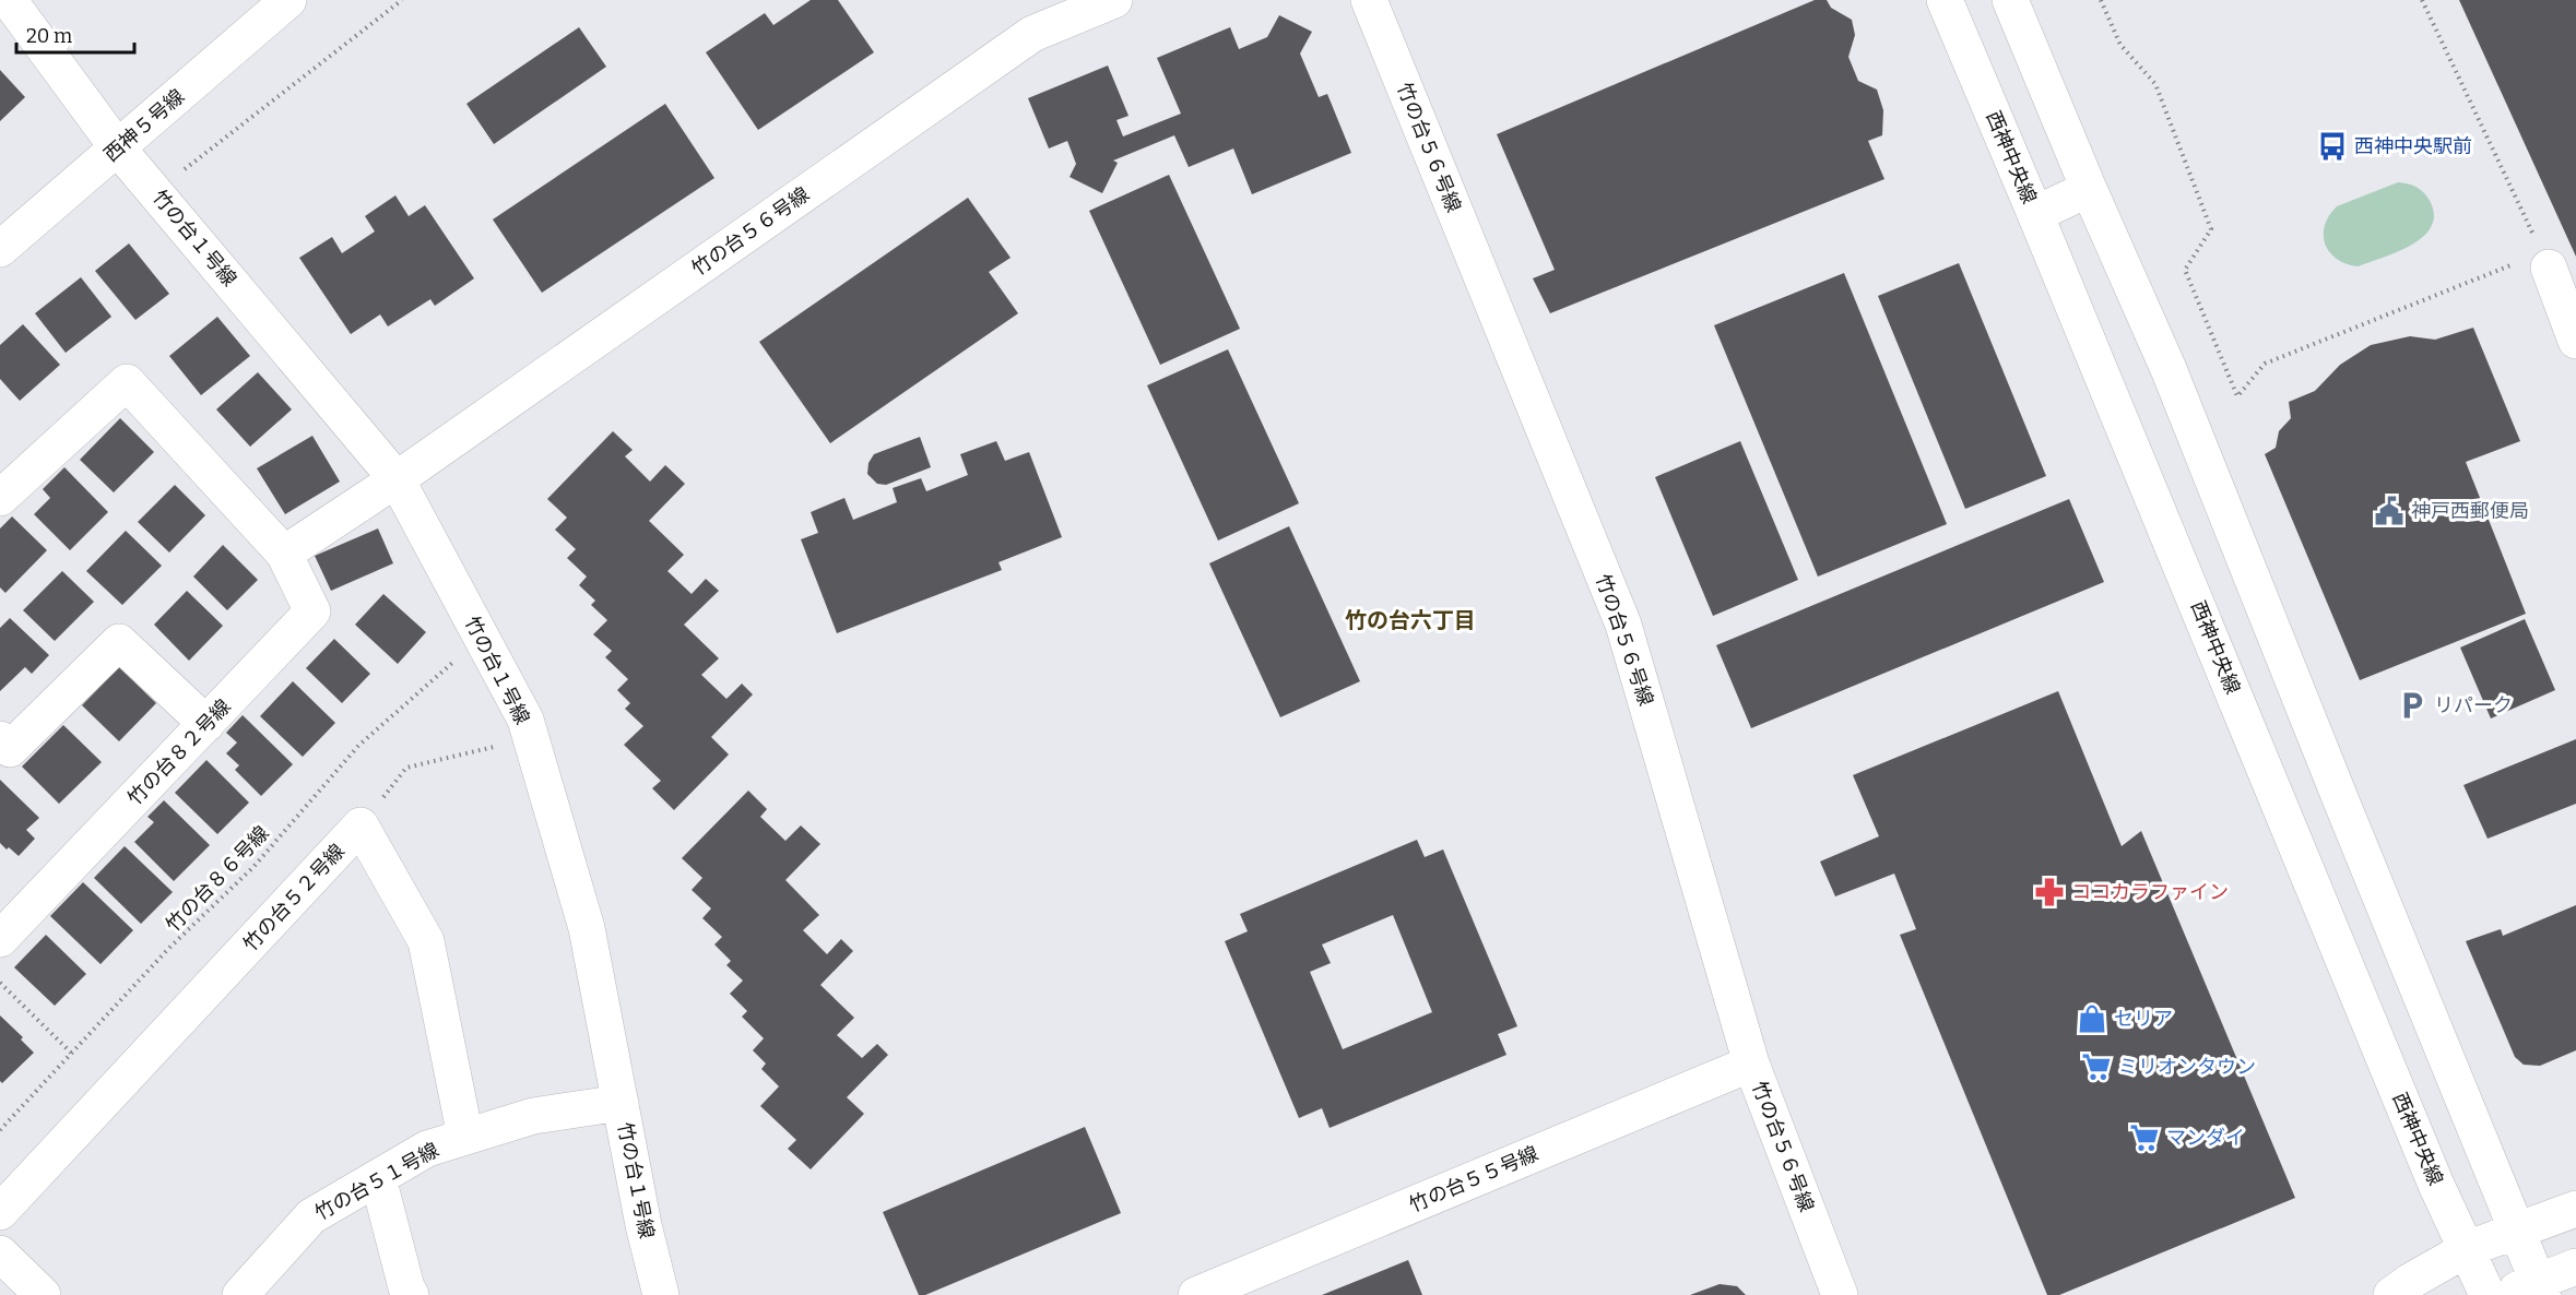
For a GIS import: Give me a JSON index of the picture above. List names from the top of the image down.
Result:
{
  "streets": {
    "street": [
      "西神５号線",
      "竹の台５６号線",
      "西神中央線",
      "竹の台１号線",
      "竹の台８２号線",
      "竹の台５２号線",
      "竹の台５５号線",
      "竹の台５１号線"
    ],
    "path": ["竹の台８６号線"]
  },
  "crossings": [
    ["西神５号線", "竹の台１号線"],
    ["竹の台５６号線", "竹の台１号線"],
    ["竹の台５６号線", "竹の台５５号線"],
    ["竹の台１号線", "竹の台５１号線"],
    ["竹の台５２号線", "竹の台５１号線"]
  ],
  "districts": ["竹の台六丁目"],
  "places": {
    "bus stop": ["西神中央駅前"],
    "public building": ["神戸西郵便局"],
    "parking": ["リパーク"],
    "pharmacy": ["ココカラファイン"],
    "shop": ["セリア"],
    "supermarket": ["ミリオンタウン", "マンダイ"]
  },
  "scale_bar": "20 m"
}
